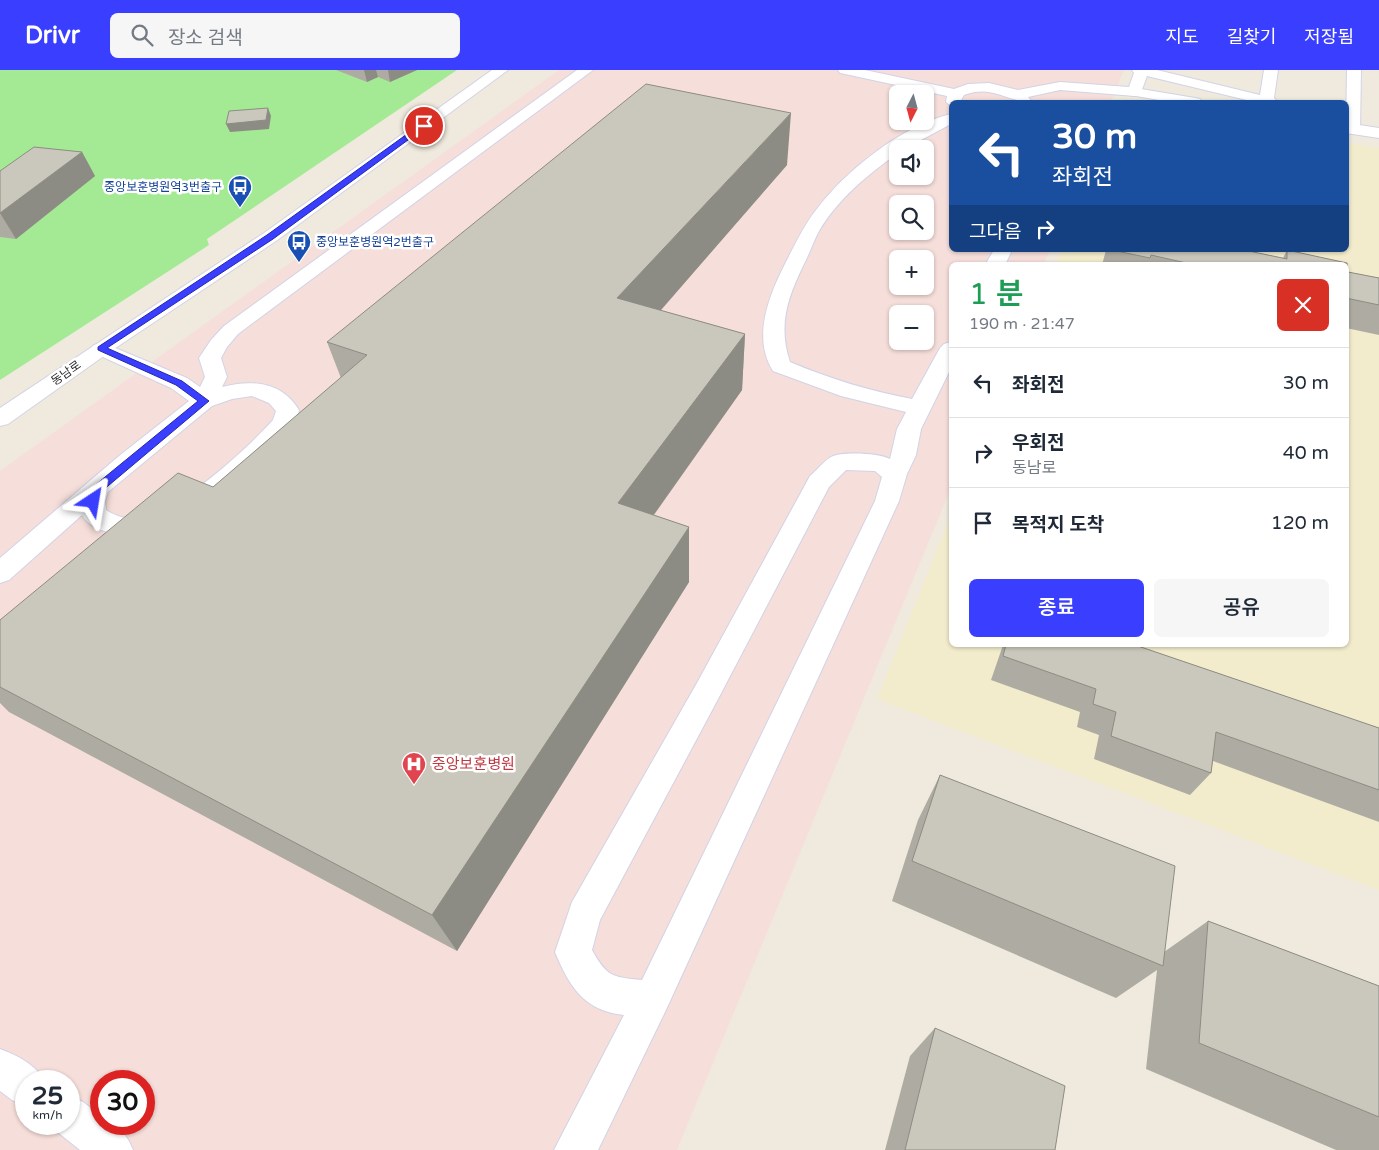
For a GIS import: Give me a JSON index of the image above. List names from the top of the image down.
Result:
{
  "streets": {
    "street": ["동남로"]
  },
  "places": {
    "bus stop": ["중앙보훈병원역3번출구", "중앙보훈병원역2번출구"],
    "hospital": ["중앙보훈병원"]
  },
  "north": "bottom",
  "page": {
    "header": "Drivr",
    "search": "장소 검색",
    "nav": ["지도", "길찾기", "저장됨"],
    "map_buttons": ["+", "−"],
    "turn": ["30 m", "좌회전"],
    "then": "그다음",
    "heading": ["1 분", "190 m · 21:47"],
    "list": [
      {
        "name": "좌회전",
        "value": "30 m"
      },
      {
        "name": "우회전",
        "note": "동남로",
        "value": "40 m"
      },
      {
        "name": "목적지 도착",
        "value": "120 m"
      }
    ],
    "buttons": ["종료", "공유"],
    "speed": "25 km/h",
    "limit": "30"
  }
}
